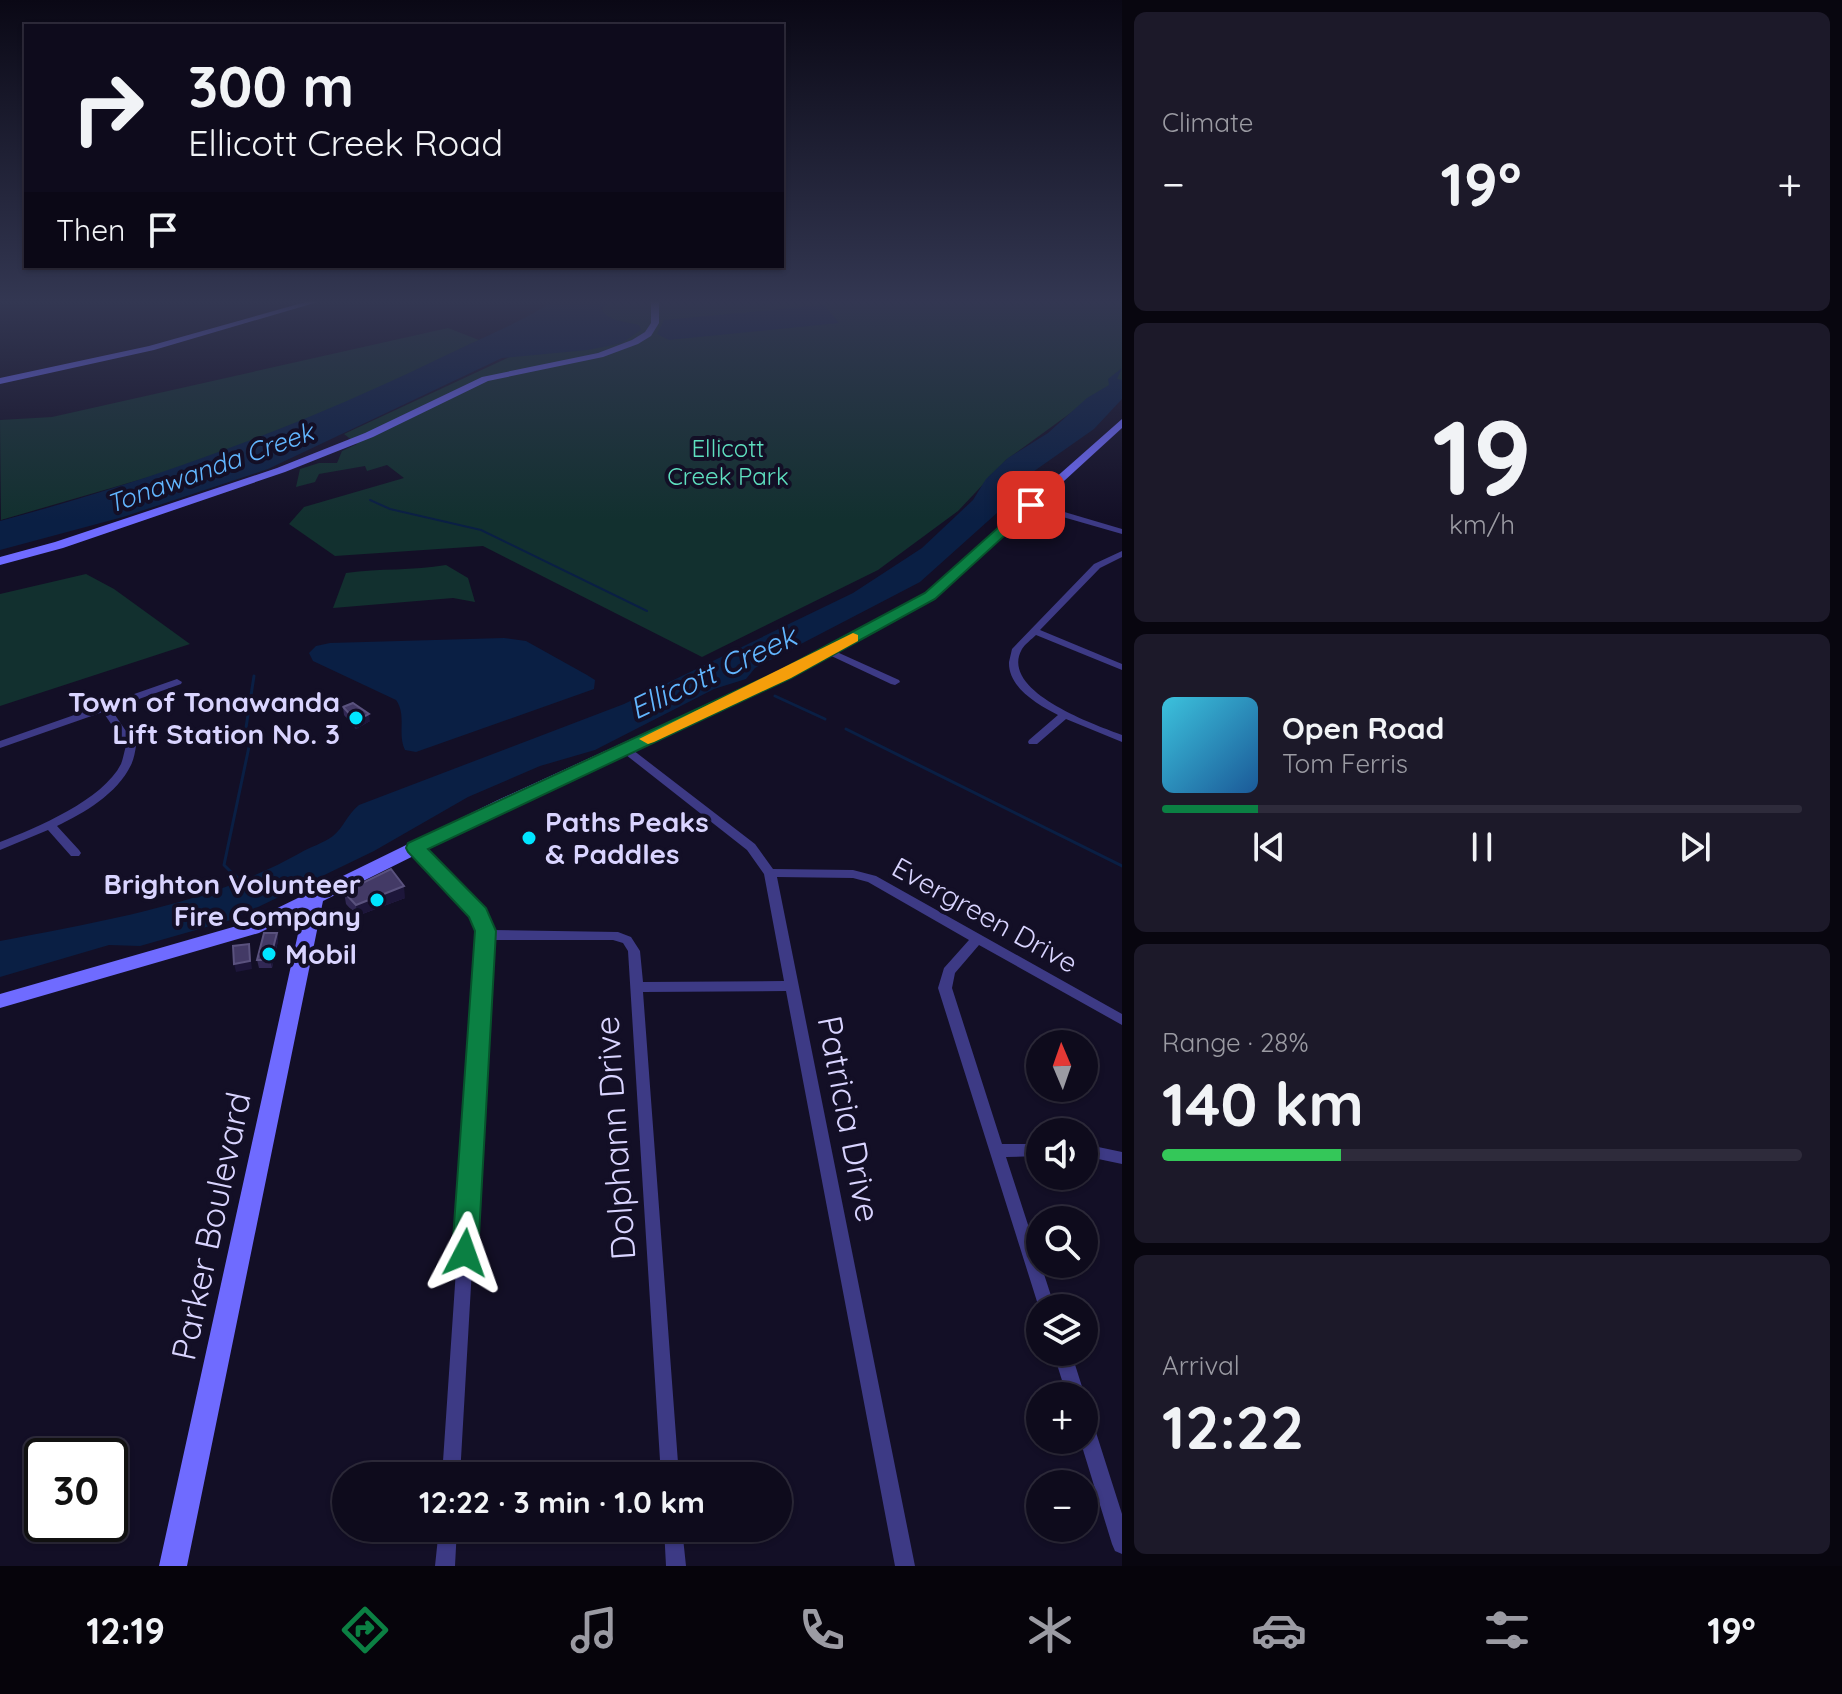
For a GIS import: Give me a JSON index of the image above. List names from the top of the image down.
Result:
{
  "streets": {
    "street": [
      "Evergreen Drive",
      "Patricia Drive",
      "Dolphann Drive",
      "Parker Boulevard"
    ]
  },
  "crossings": [
    ["Evergreen Drive", "Patricia Drive"]
  ],
  "water": ["Tonawanda Creek", "Ellicott Creek"],
  "parks": ["Ellicott Creek Park"],
  "places": [
    "Town of Tonawanda Lift Station No. 3",
    "Paths Peaks & Paddles",
    "Brighton Volunteer Fire Company",
    "Mobil"
  ],
  "north": "top",
  "page": {
    "tile": [
      "Climate",
      ["19", "km/h"],
      ["Range · 28%", "140 km"],
      ["Arrival", "12:22"]
    ],
    "turn": ["300 m", "Ellicott Creek Road"],
    "heat": ["−", "19°", "+"],
    "then": "Then",
    "song": ["Open Road", "Tom Ferris"],
    "map_buttons": ["+", "−"],
    "limit": "30",
    "trip": "12:22 · 3 min · 1.0 km",
    "tabs": ["12:19", "19°"]
  }
}
